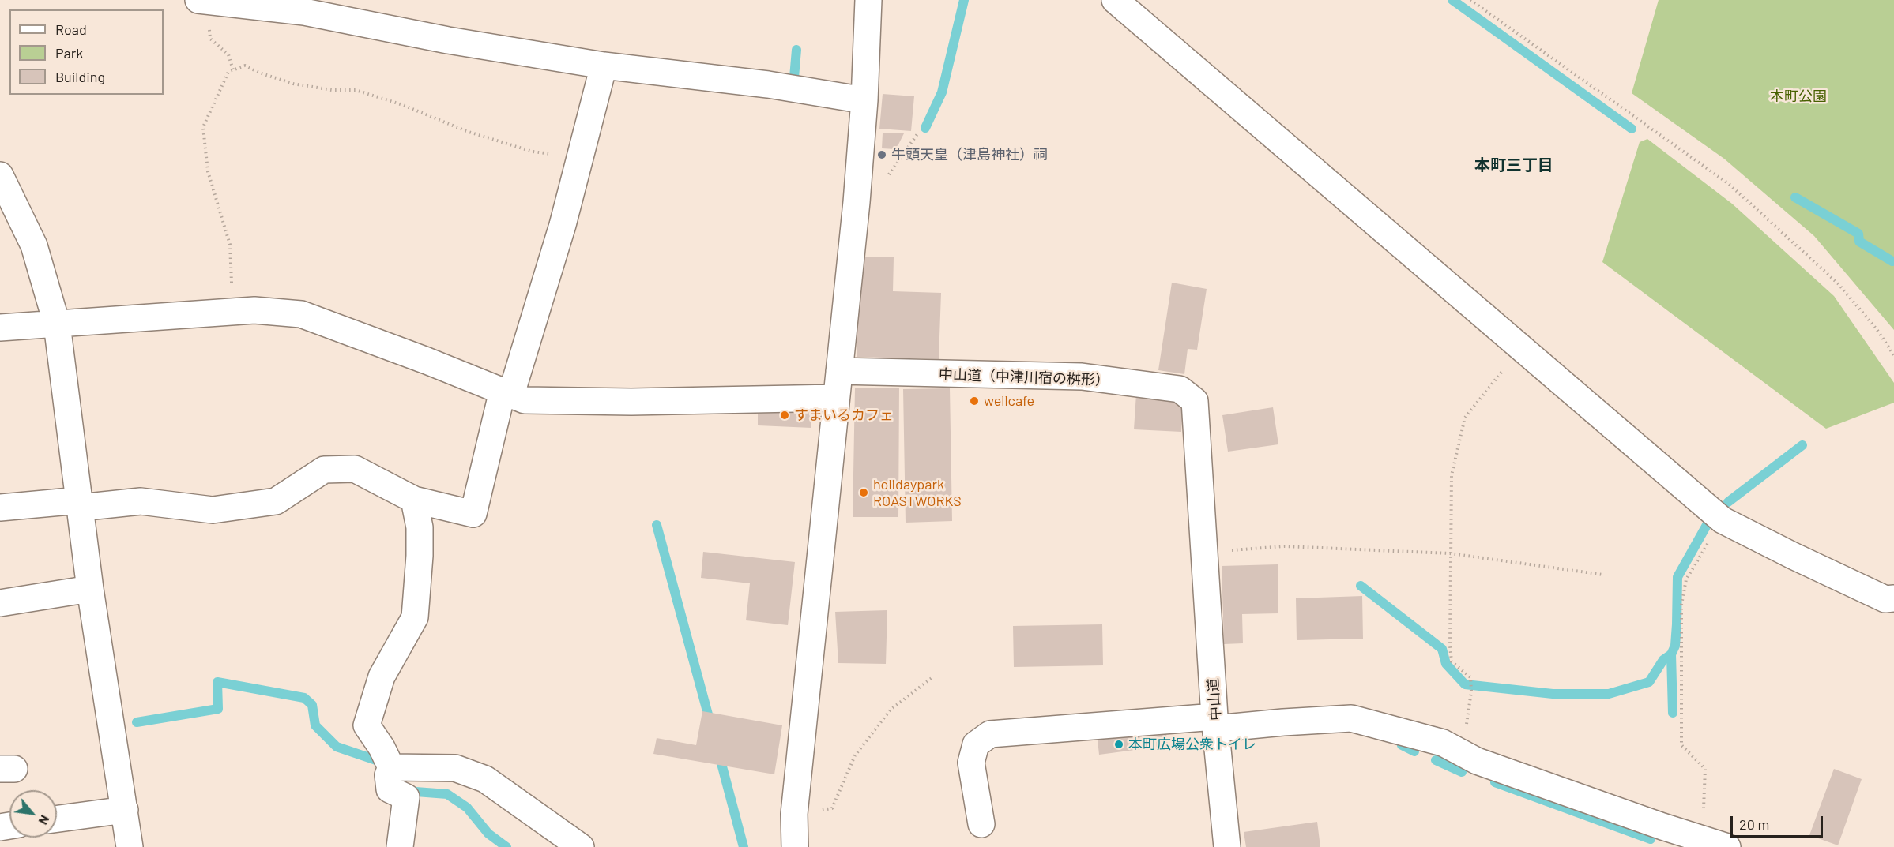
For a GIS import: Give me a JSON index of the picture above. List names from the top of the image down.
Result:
{
  "streets": {
    "street": ["中山道（中津川宿の桝形）", "中山道"]
  },
  "crossings": [
    ["中山道（中津川宿の桝形）", "中山道"]
  ],
  "districts": ["本町三丁目"],
  "parks": ["本町公園"],
  "places": [
    "牛頭天皇（津島神社）祠",
    "wellcafe",
    "すまいるカフェ",
    "holidaypark ROASTWORKS",
    "本町広場公衆トイレ"
  ],
  "legend": ["Road", "Park", "Building"],
  "scale_bar": "20 m",
  "north": "bottom right"
}
